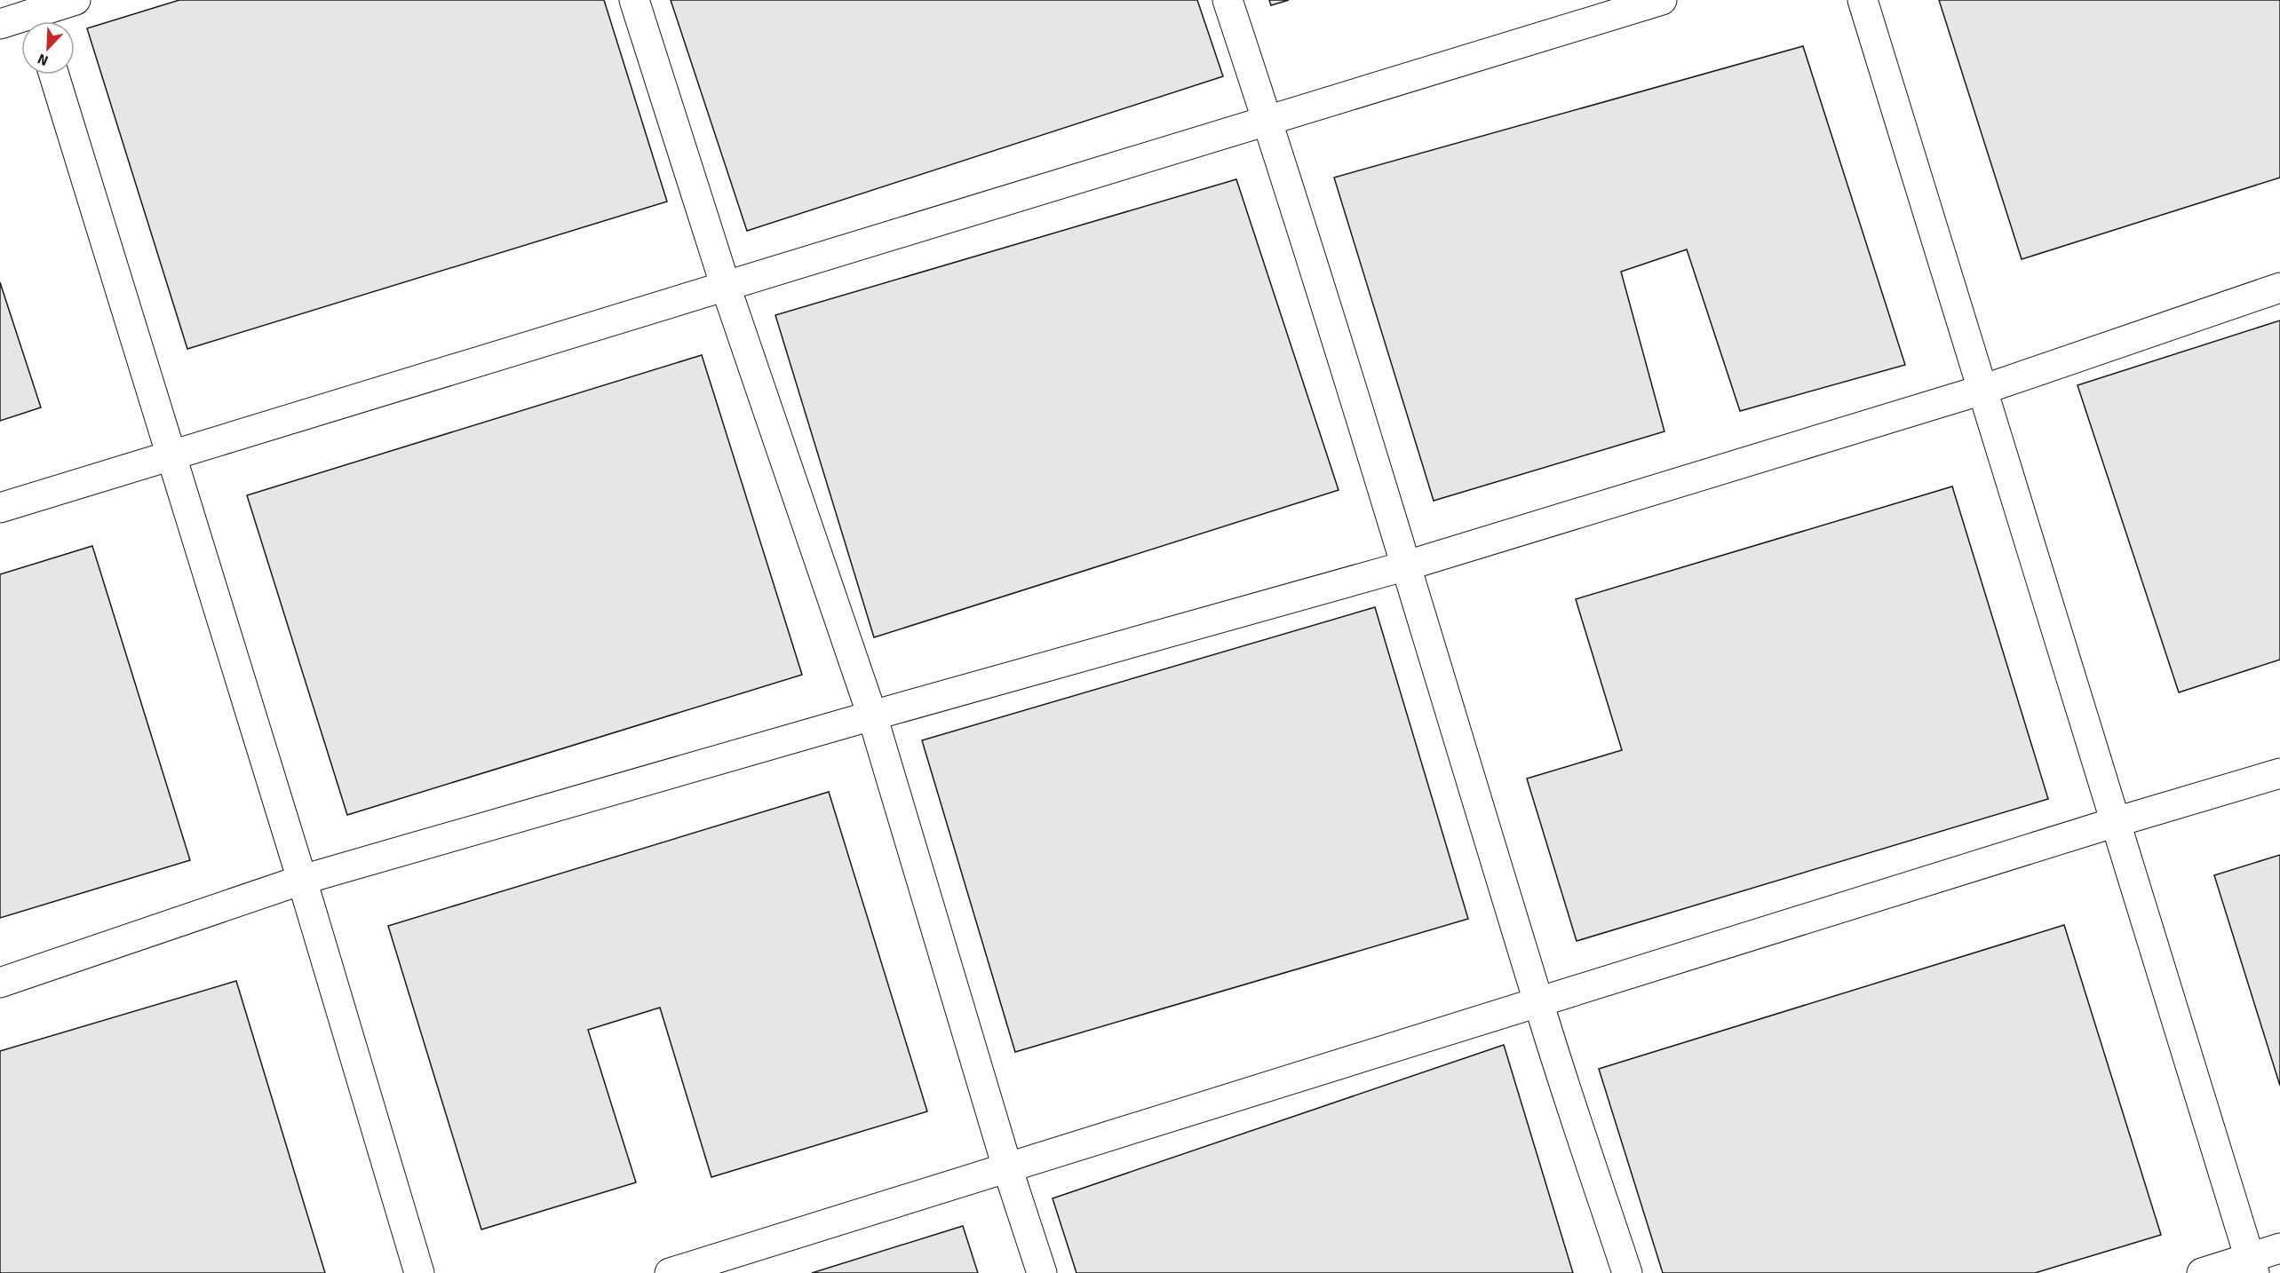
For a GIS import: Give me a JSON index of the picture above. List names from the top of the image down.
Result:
{
  "north": "bottom left"
}
